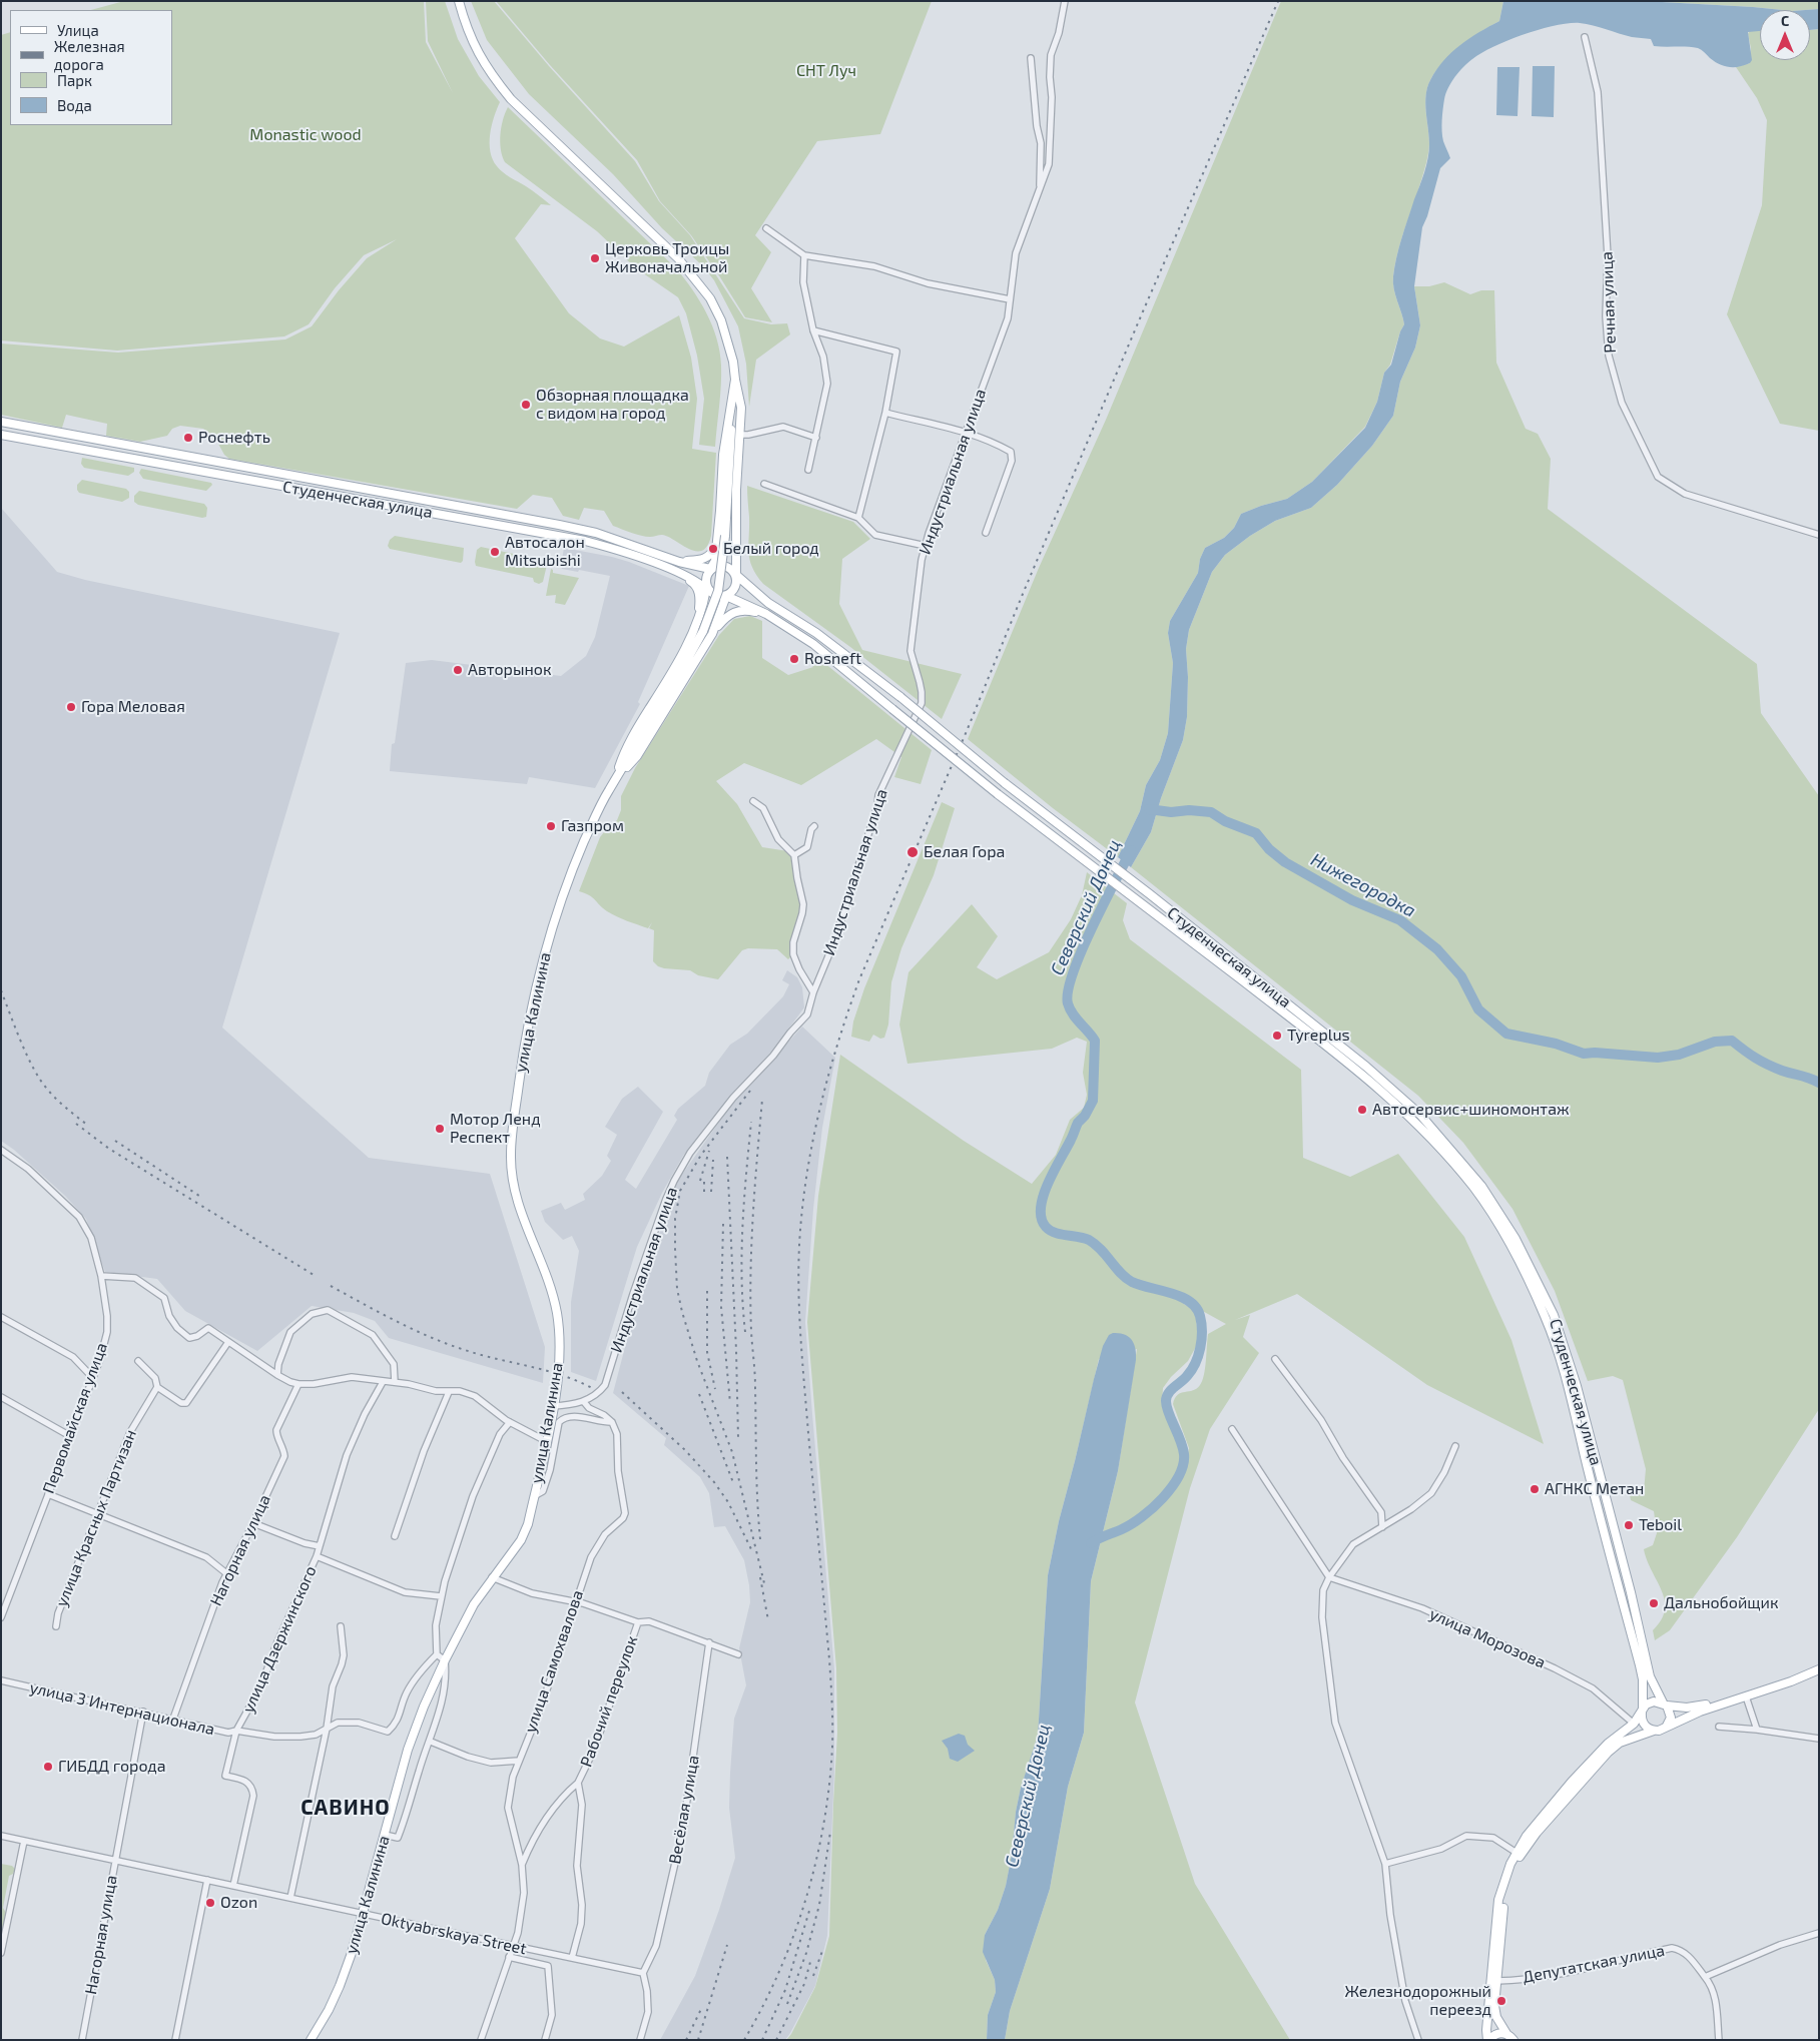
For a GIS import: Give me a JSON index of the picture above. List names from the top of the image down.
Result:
{
  "streets": {
    "main road": ["Студенческая улица", "улица Калинина"],
    "street": [
      "Речная улица",
      "Индустриальная улица",
      "Первомайская улица",
      "улица Красных Партизан",
      "Нагорная улица",
      "улица Морозова",
      "улица Дзержинского",
      "улица Самохвалова",
      "Рабочий переулок",
      "улица 3 Интернационала",
      "Весёлая улица",
      "Oktyabrskaya Street",
      "Депутатская улица"
    ]
  },
  "crossings": [
    ["улица Калинина", "Oktyabrskaya Street"],
    ["Нагорная улица", "улица 3 Интернационала"],
    ["Нагорная улица", "Oktyabrskaya Street"],
    ["улица Дзержинского", "улица 3 Интернационала"],
    ["улица Дзержинского", "Oktyabrskaya Street"],
    ["улица Самохвалова", "Oktyabrskaya Street"],
    ["Рабочий переулок", "Oktyabrskaya Street"],
    ["Весёлая улица", "Oktyabrskaya Street"]
  ],
  "districts": ["САВИНО"],
  "water": ["Нижегородка", "Северский Донец"],
  "parks": ["СНТ Луч", "Monastic wood"],
  "places": [
    "Церковь Троицы Живоначальной",
    "Обзорная площадка с видом на город",
    "Роснефть",
    "Белый город",
    "Автосалон Mitsubishi",
    "Rosneft",
    "Авторынок",
    "Гора Меловая",
    "Газпром",
    "Белая Гора",
    "Tyreplus",
    "Автосервис+шиномонтаж",
    "Мотор Ленд Респект",
    "АГНКС Метан",
    "Teboil",
    "Дальнобойщик",
    "ГИБДД города",
    "Ozon",
    "Железнодорожный переезд"
  ],
  "legend": [
    "Улица",
    "Железная дорога",
    "Парк",
    "Вода"
  ],
  "north": "top"
}
